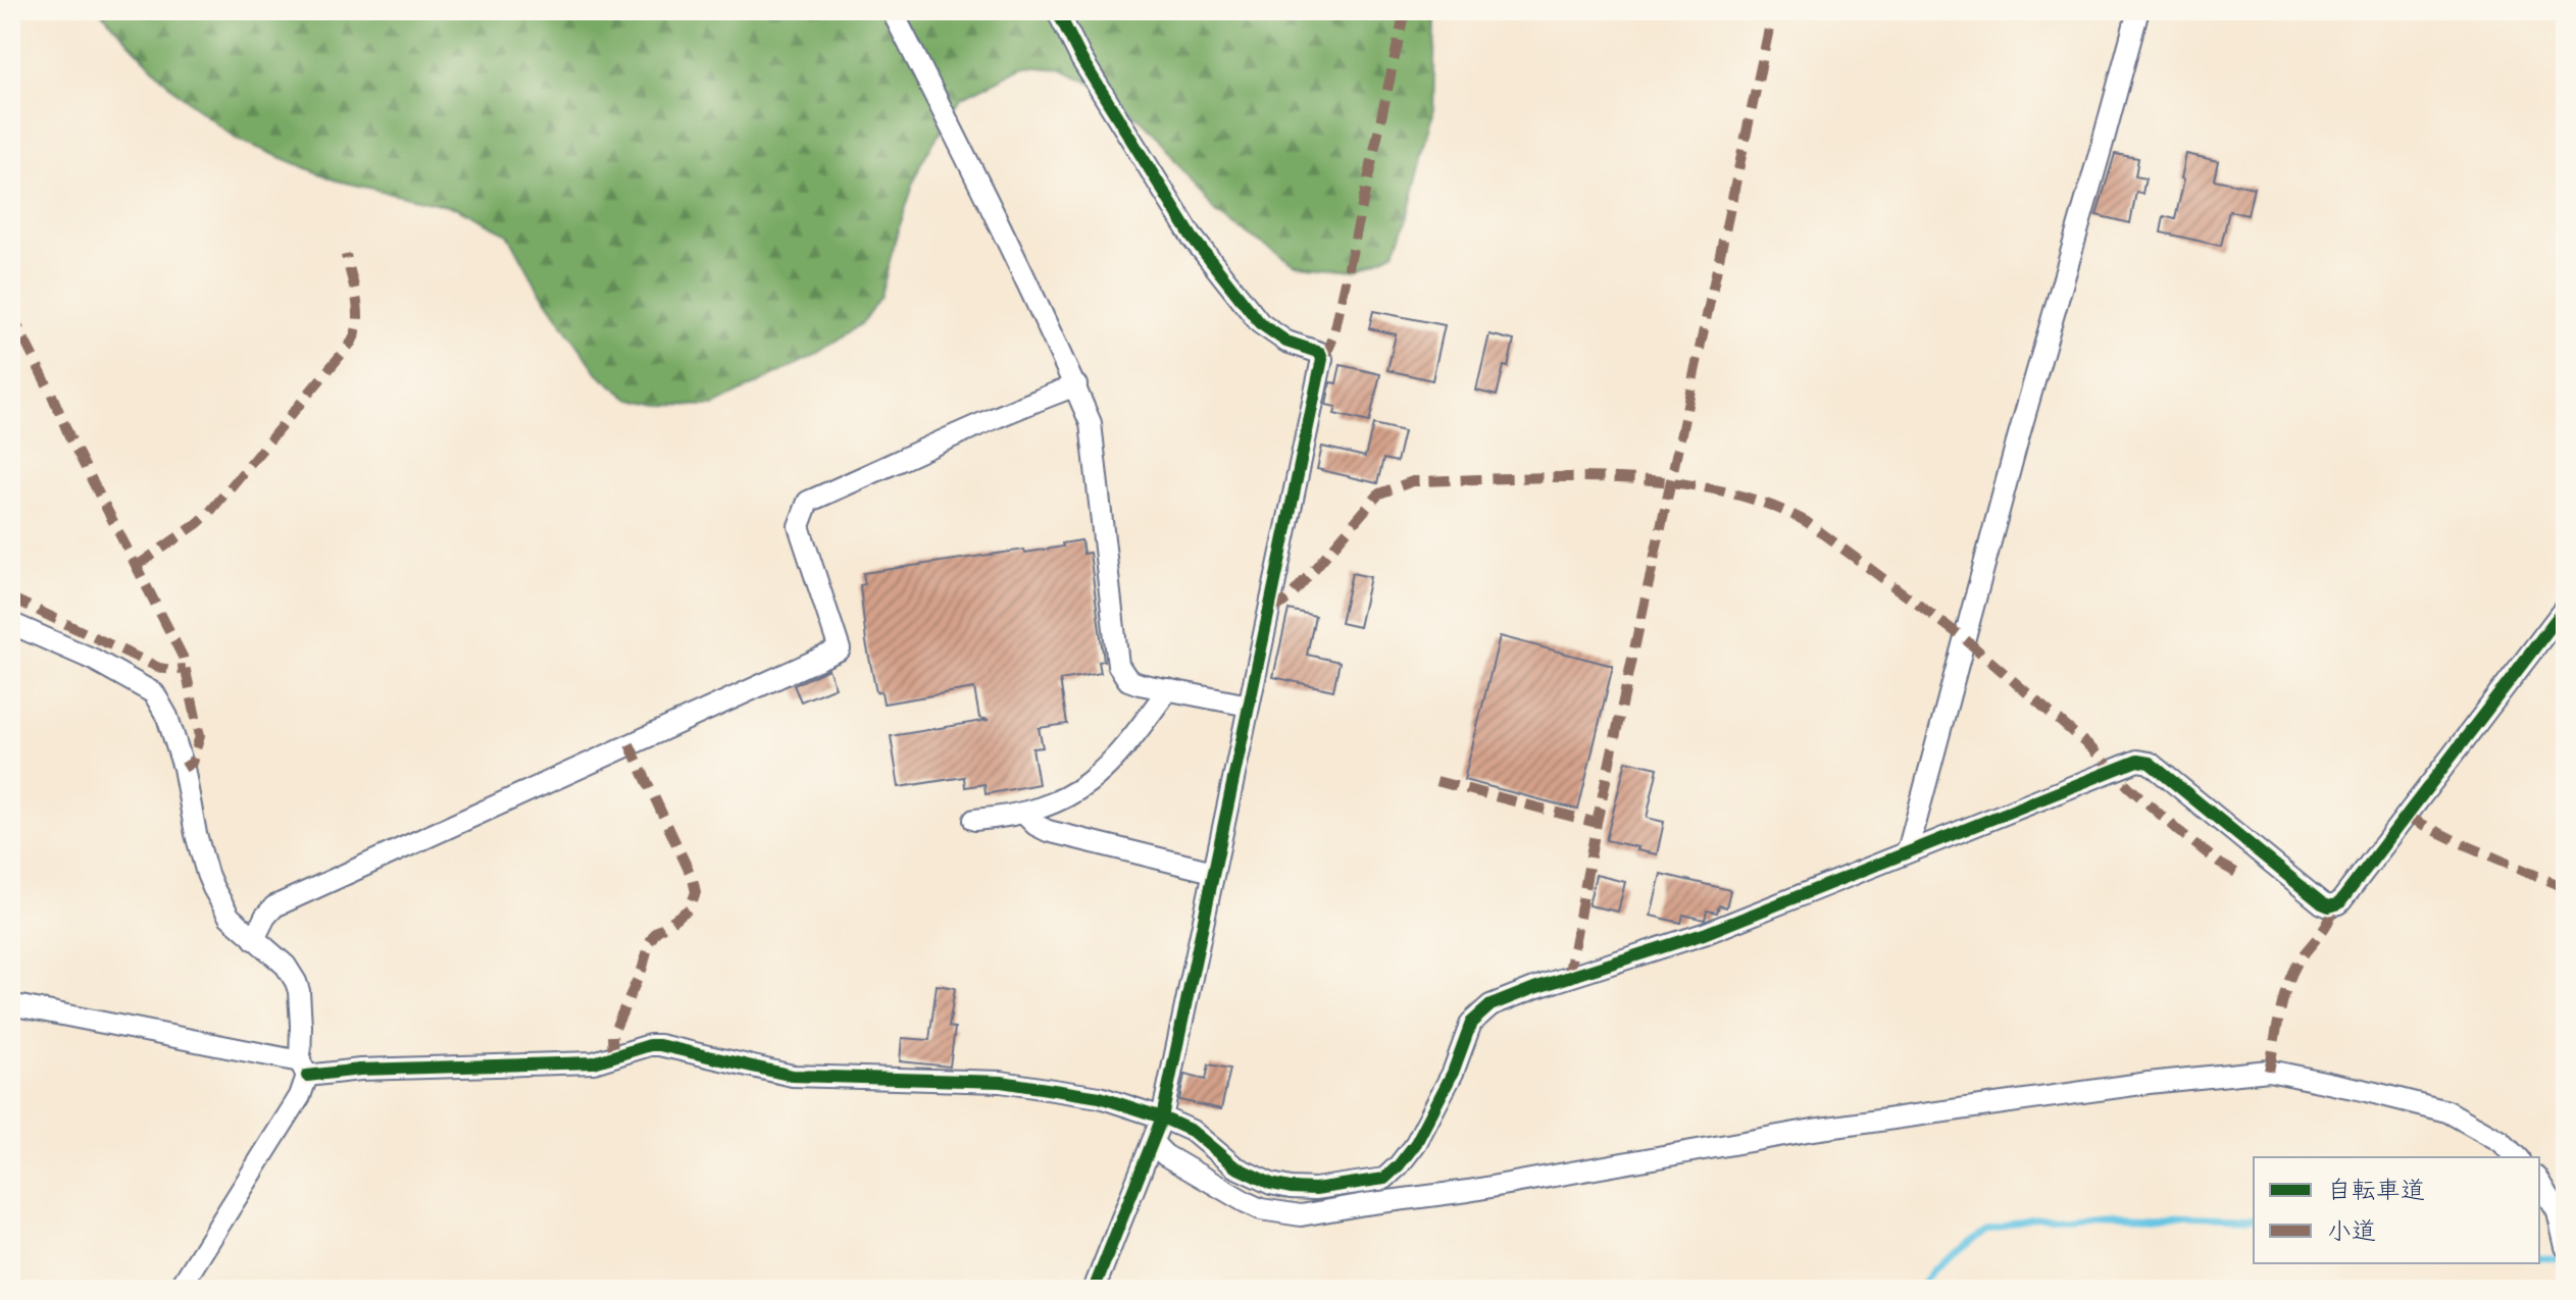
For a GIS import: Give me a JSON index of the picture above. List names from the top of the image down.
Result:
{
  "legend": ["自転車道", "小道"]
}
